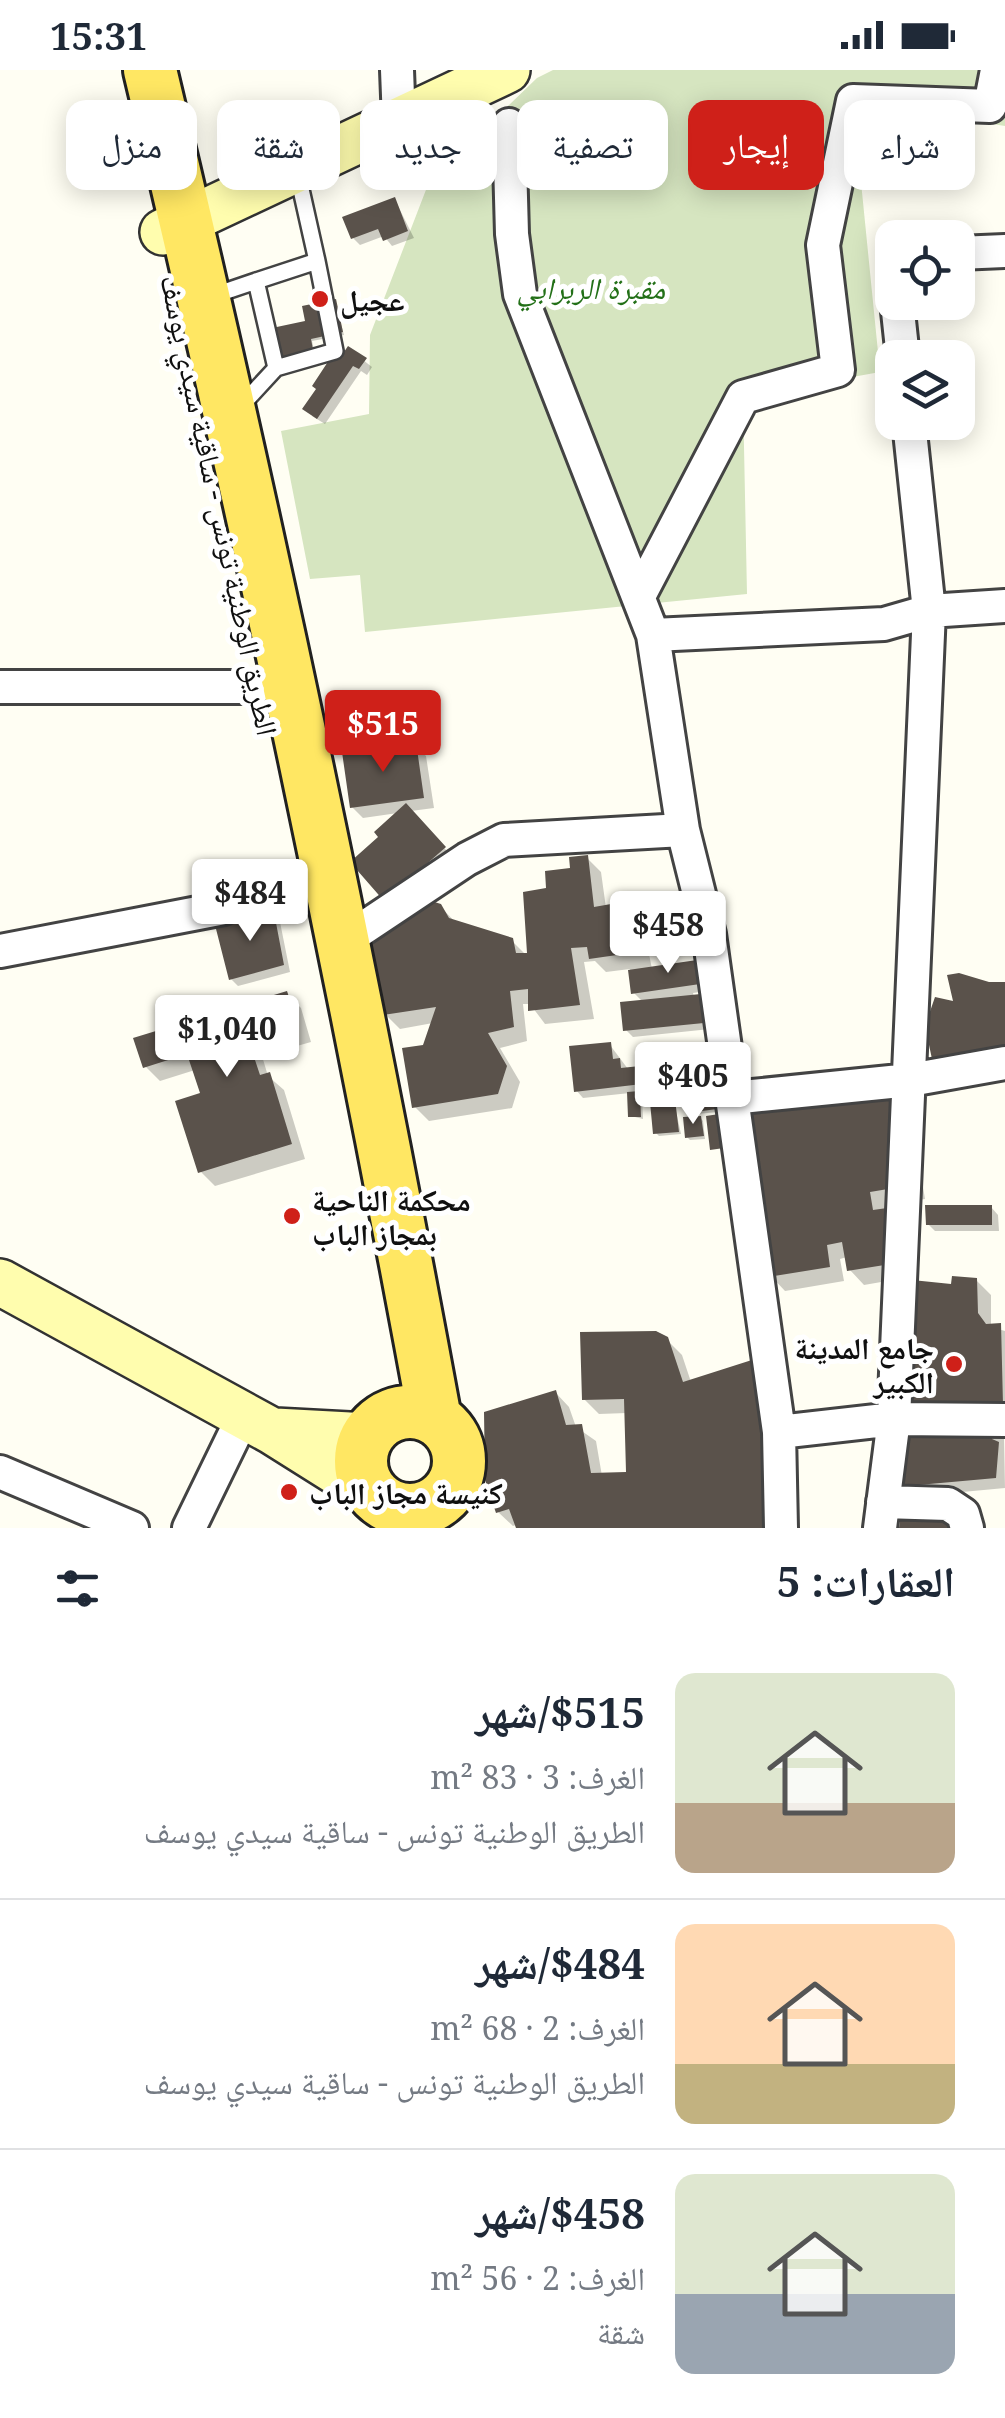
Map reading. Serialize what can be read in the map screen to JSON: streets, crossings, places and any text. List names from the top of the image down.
{
  "streets": {
    "main road": ["الطريق الوطنية تونس - ساقية سيدي يوسف"]
  },
  "parks": ["مقبرة الربرابي"],
  "places": [
    "عجيل",
    "محكمة الناحية بمجاز الباب",
    "جامع المدينة الكبير",
    "كنيسة مجاز الباب"
  ],
  "page": {
    "status": "15:31",
    "chip": [
      "شراء",
      "إيجار",
      "تصفية",
      "جديد",
      "شقة",
      "منزل"
    ],
    "price": [
      "$515",
      "$484",
      "$458",
      "$1,040",
      "$405"
    ],
    "heading": "العقارات: 5",
    "list": [
      {
        "name": "$515/شهر",
        "note": "الغرف: 3 · 83 m² · الطريق الوطنية تونس - ساقية سيدي يوسف"
      },
      {
        "name": "$484/شهر",
        "note": "الغرف: 2 · 68 m² · الطريق الوطنية تونس - ساقية سيدي يوسف"
      },
      {
        "name": "$458/شهر",
        "note": "الغرف: 2 · 56 m² · شقة"
      }
    ]
  }
}
